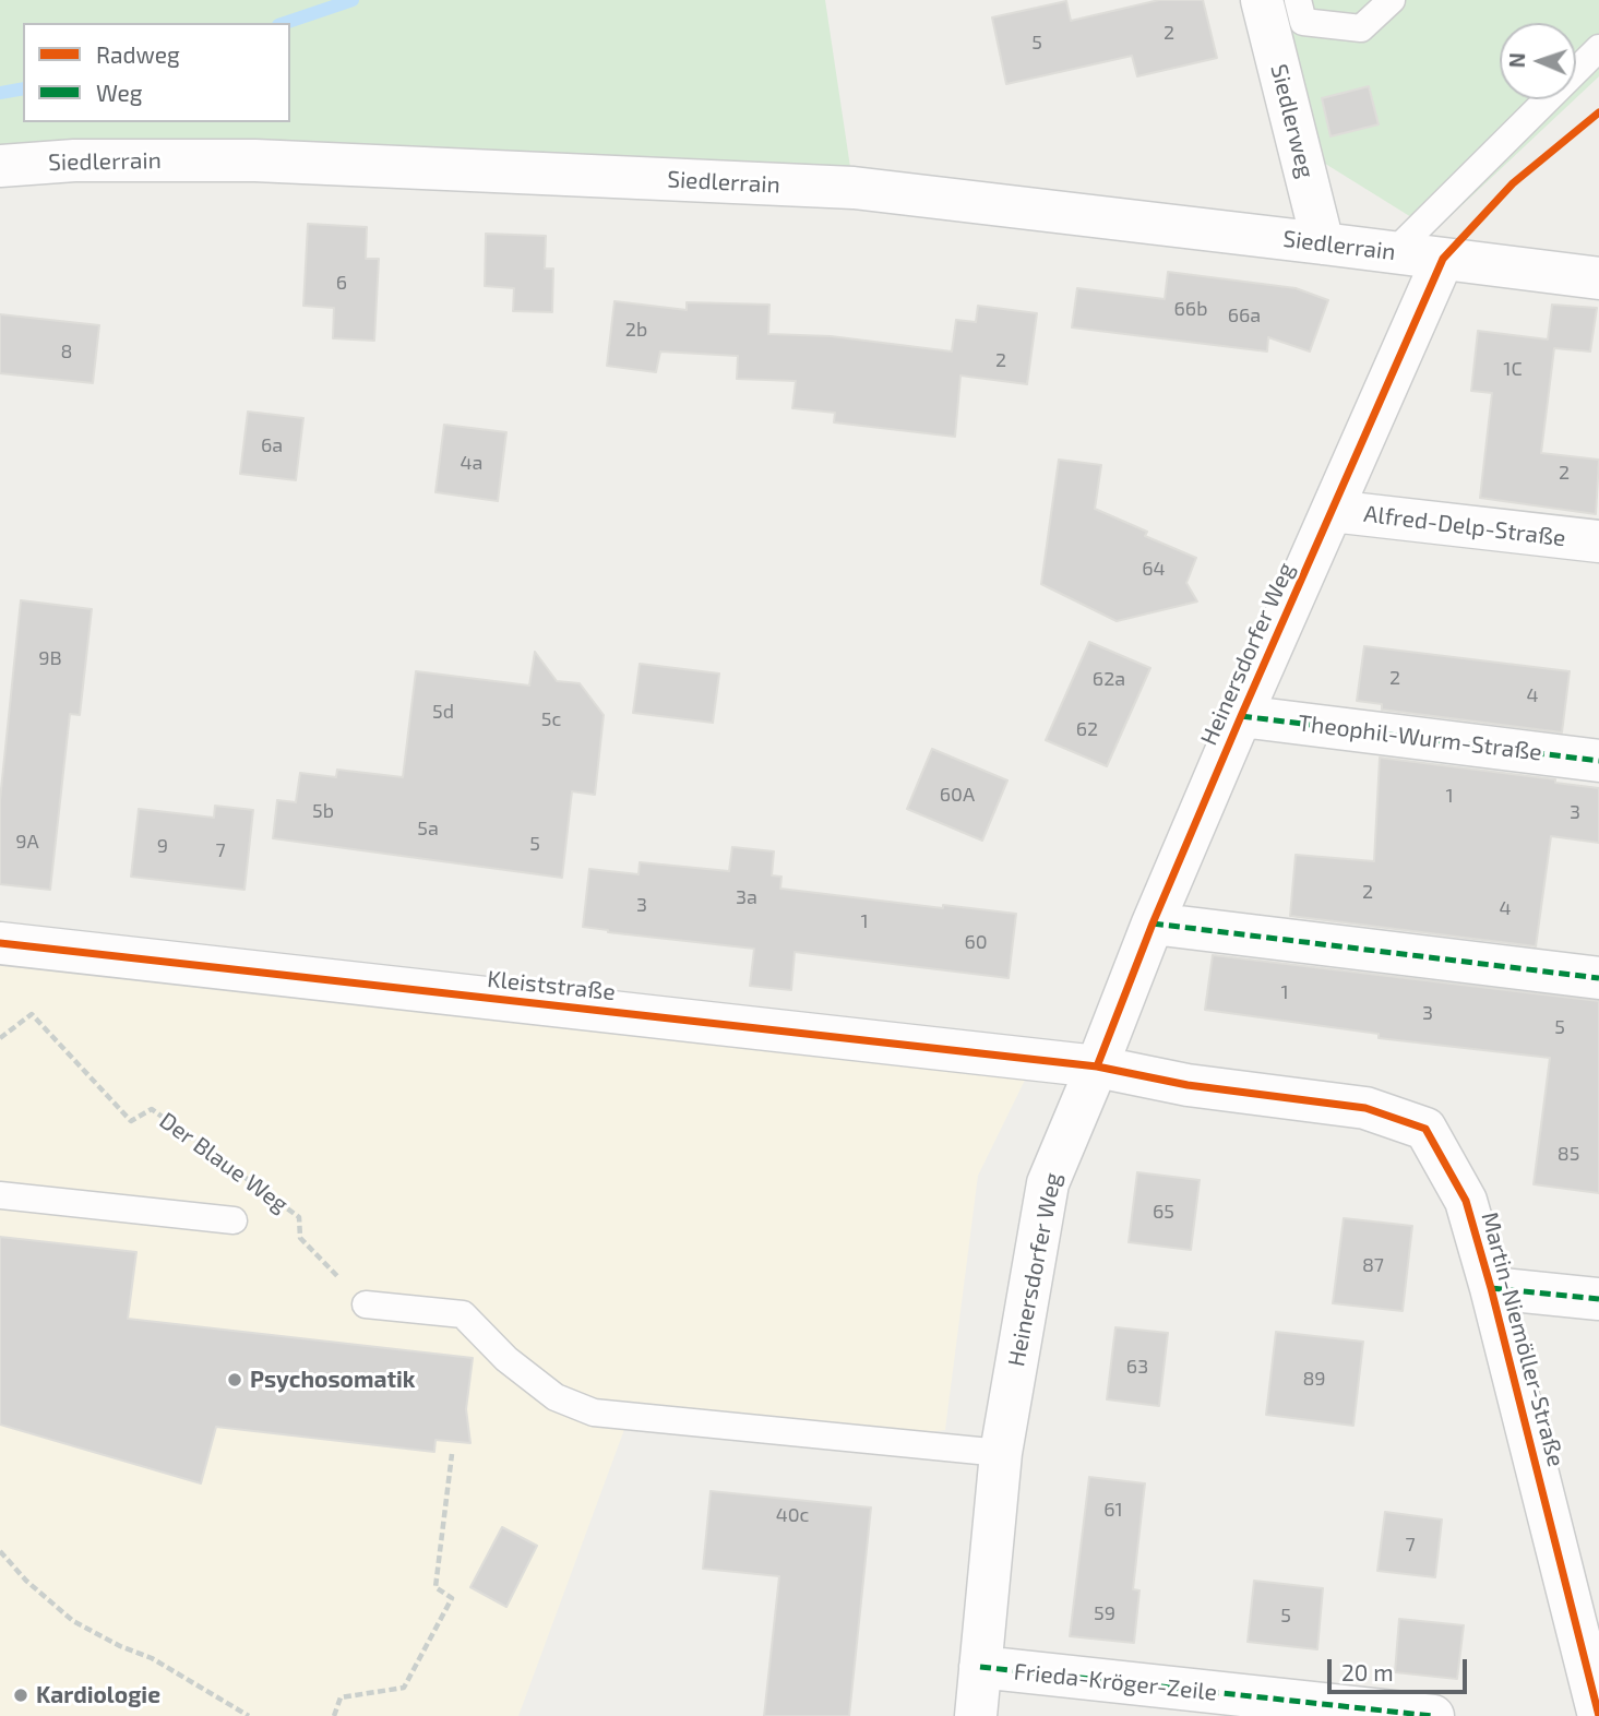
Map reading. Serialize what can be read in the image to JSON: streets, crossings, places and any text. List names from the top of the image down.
{
  "streets": {
    "street": [
      "Siedlerweg",
      "Siedlerrain",
      "Alfred-Delp-Straße",
      "Heinersdorfer Weg",
      "Theophil-Wurm-Straße",
      "Kleiststraße",
      "Martin-Niemöller-Straße",
      "Frieda-Kröger-Zeile"
    ],
    "path": ["Der Blaue Weg"]
  },
  "crossings": [
    ["Siedlerweg", "Siedlerrain"],
    ["Siedlerrain", "Heinersdorfer Weg"],
    ["Alfred-Delp-Straße", "Heinersdorfer Weg"],
    ["Heinersdorfer Weg", "Theophil-Wurm-Straße"],
    ["Heinersdorfer Weg", "Kleiststraße"],
    ["Heinersdorfer Weg", "Martin-Niemöller-Straße"],
    ["Heinersdorfer Weg", "Frieda-Kröger-Zeile"],
    ["Kleiststraße", "Martin-Niemöller-Straße"]
  ],
  "places": ["Psychosomatik", "Kardiologie"],
  "house_numbers": [
    "2",
    "5",
    "6",
    "66b",
    "66a",
    "2b",
    "8",
    "2",
    "1C",
    "6a",
    "4a",
    "2",
    "64",
    "9B",
    "2",
    "62a",
    "4",
    "5d",
    "5c",
    "62",
    "60A",
    "1",
    "5b",
    "3",
    "5a",
    "9A",
    "5",
    "9",
    "7",
    "2",
    "3a",
    "3",
    "4",
    "1",
    "60",
    "1",
    "3",
    "5",
    "85",
    "65",
    "87",
    "63",
    "89",
    "61",
    "40c",
    "7",
    "59",
    "5"
  ],
  "legend": ["Radweg", "Weg"],
  "scale_bar": "20 m",
  "north": "left"
}
